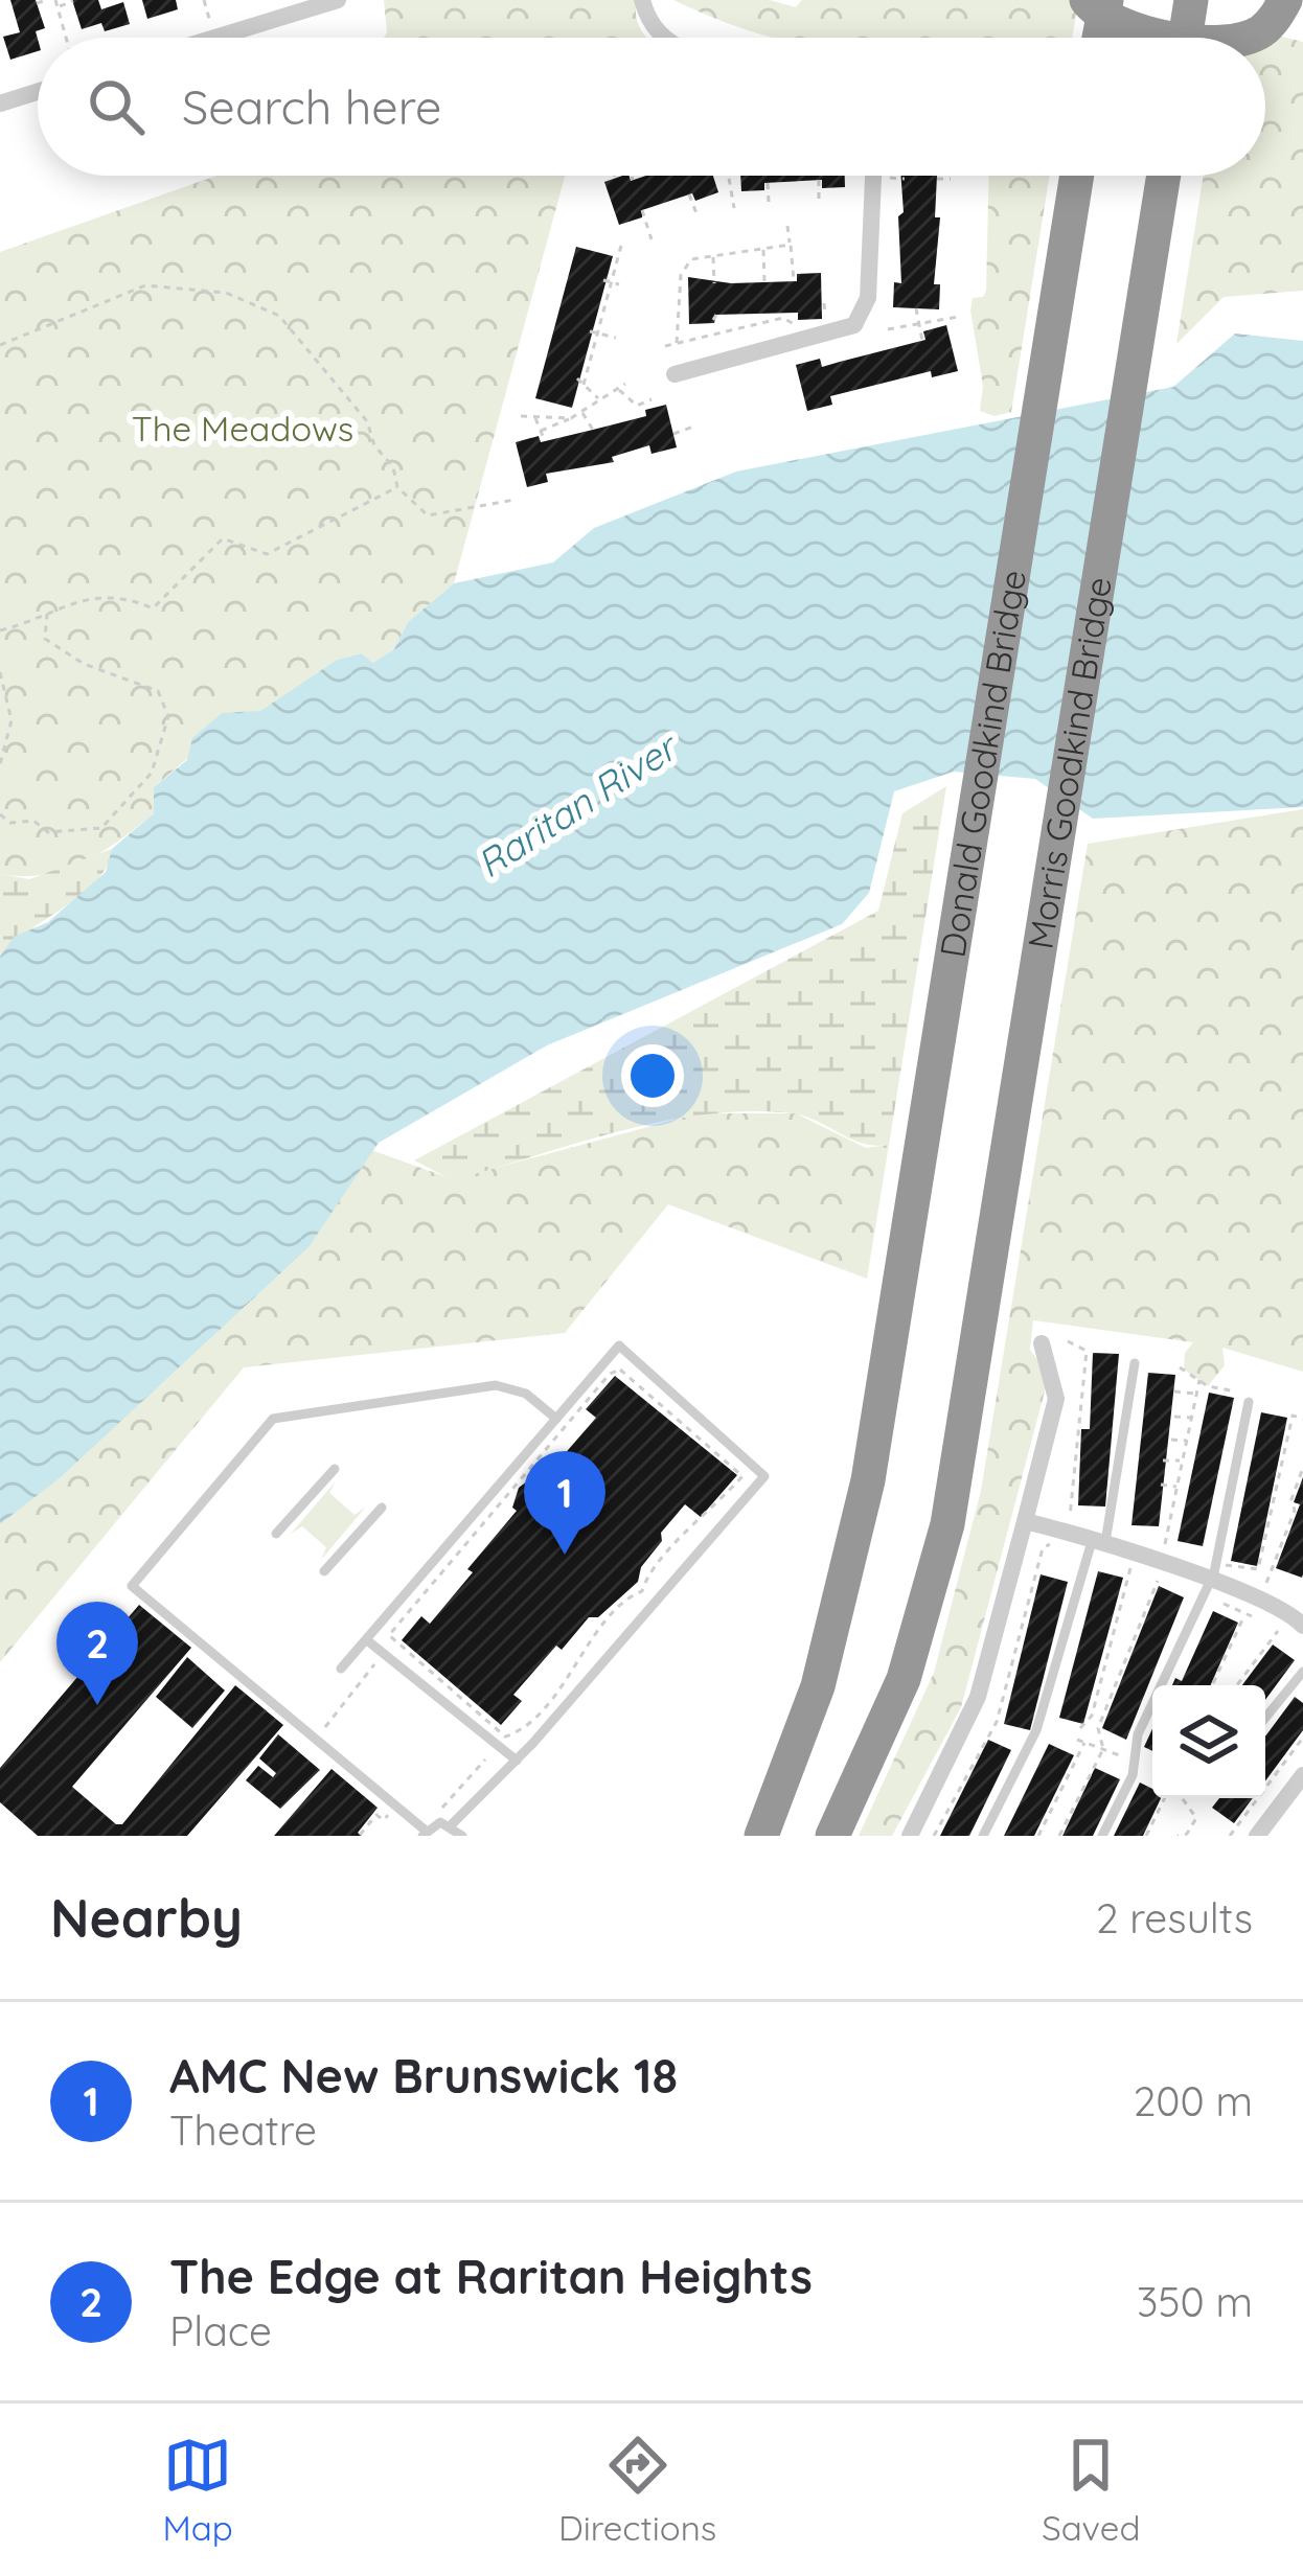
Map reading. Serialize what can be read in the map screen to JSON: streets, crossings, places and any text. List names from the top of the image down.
{
  "streets": {
    "highway": ["Donald Goodkind Bridge", "Morris Goodkind Bridge"]
  },
  "water": ["Raritan River"],
  "parks": ["The Meadows"],
  "page": {
    "search": "Search here",
    "pins": ["1", "2"],
    "heading": ["Nearby", "2 results"],
    "list": [
      {
        "mark": "1",
        "name": "AMC New Brunswick 18",
        "note": "Theatre",
        "value": "200 m"
      },
      {
        "mark": "2",
        "name": "The Edge at Raritan Heights",
        "note": "Place",
        "value": "350 m"
      }
    ],
    "nav": ["Map", "Directions", "Saved"]
  }
}
